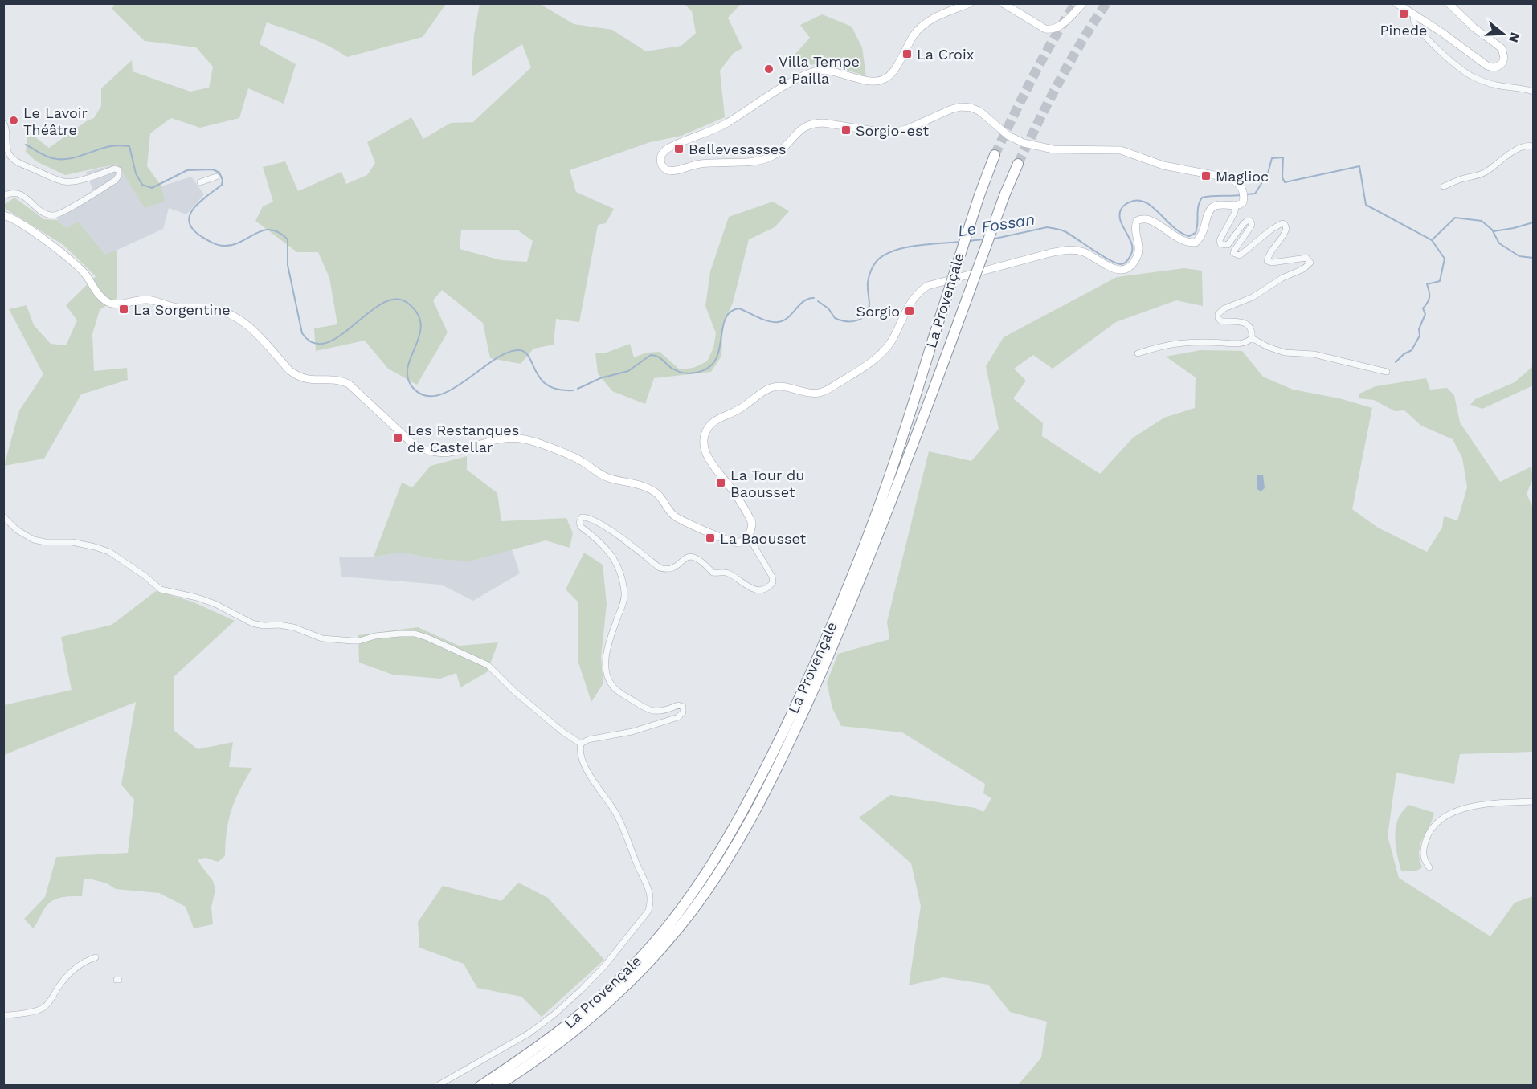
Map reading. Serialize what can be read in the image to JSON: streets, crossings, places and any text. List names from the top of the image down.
{
  "streets": {
    "highway": ["La Provençale"]
  },
  "water": ["Le Fossan"],
  "places": {
    "transit": [
      "Pinede",
      "La Croix",
      "Sorgio-est",
      "Bellevesasses",
      "Maglioc",
      "La Sorgentine",
      "Sorgio",
      "Les Restanques de Castellar",
      "La Tour du Baousset",
      "La Baousset"
    ],
    "other": ["Villa Tempe a Pailla", "Le Lavoir Théâtre"]
  },
  "north": "right"
}
